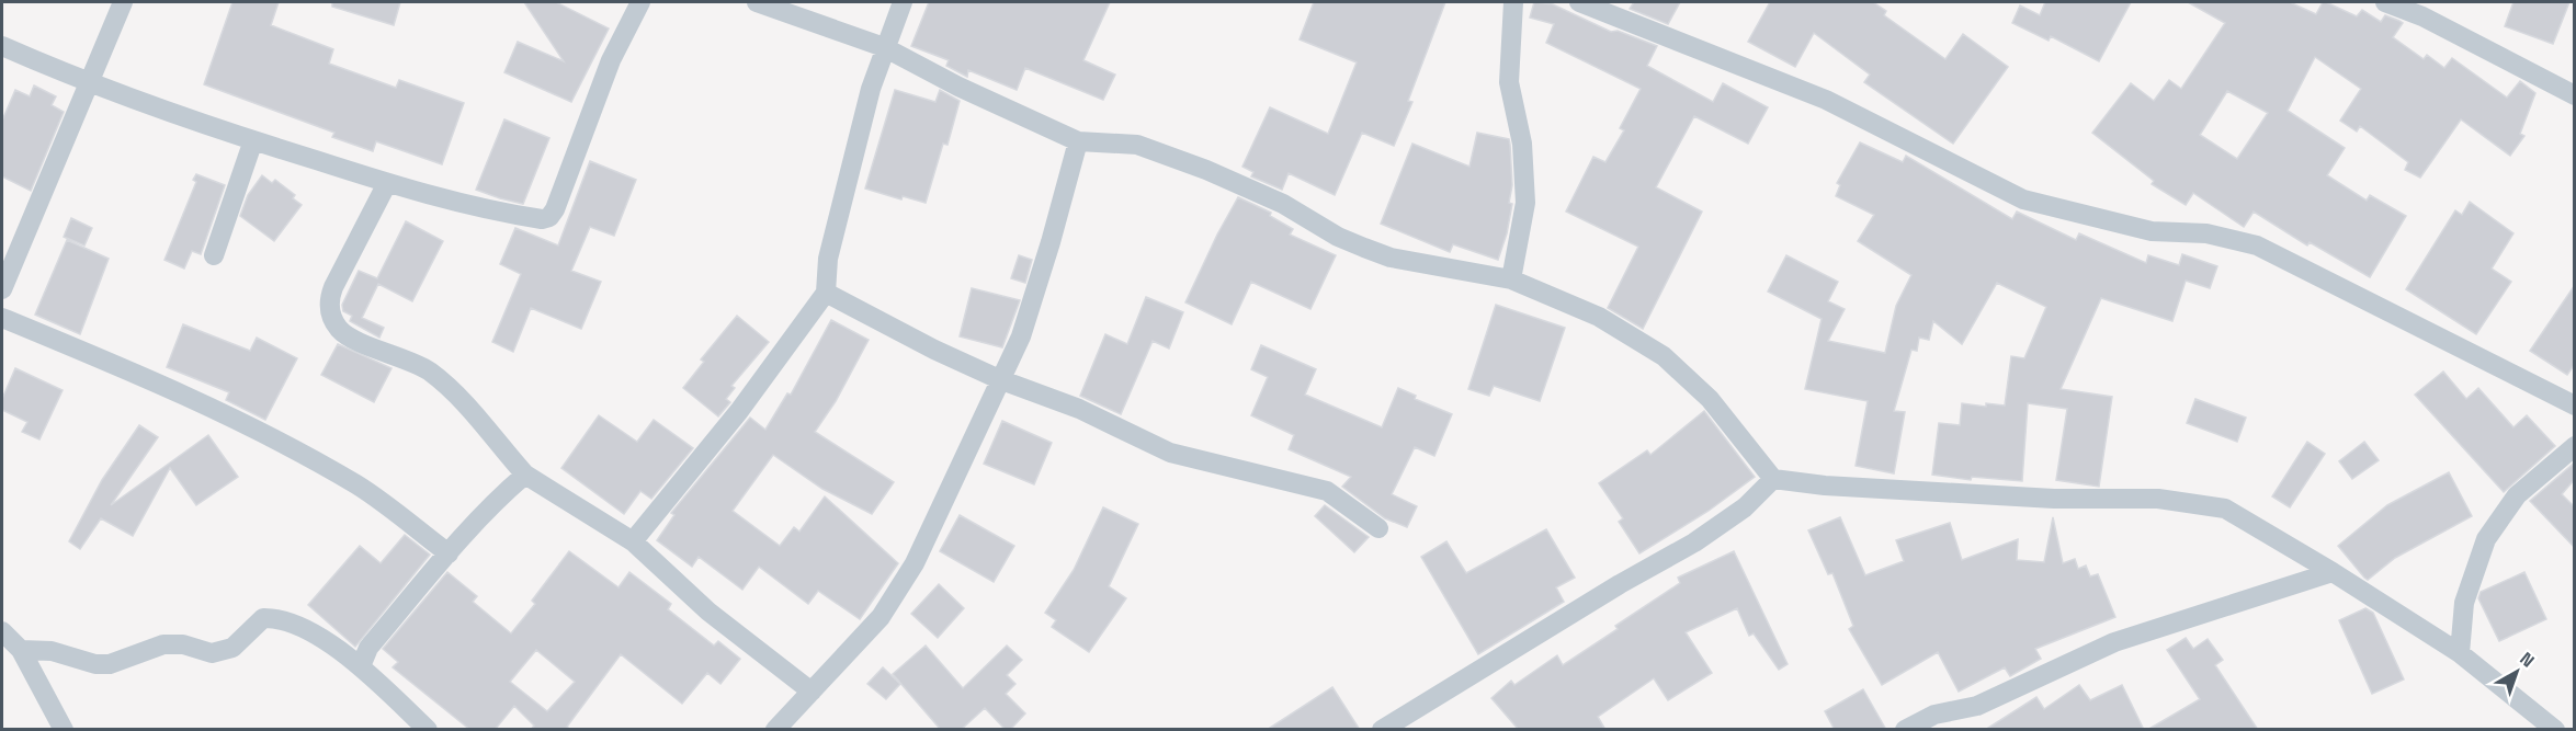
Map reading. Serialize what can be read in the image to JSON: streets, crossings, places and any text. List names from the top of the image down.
{
  "north": "top right"
}
